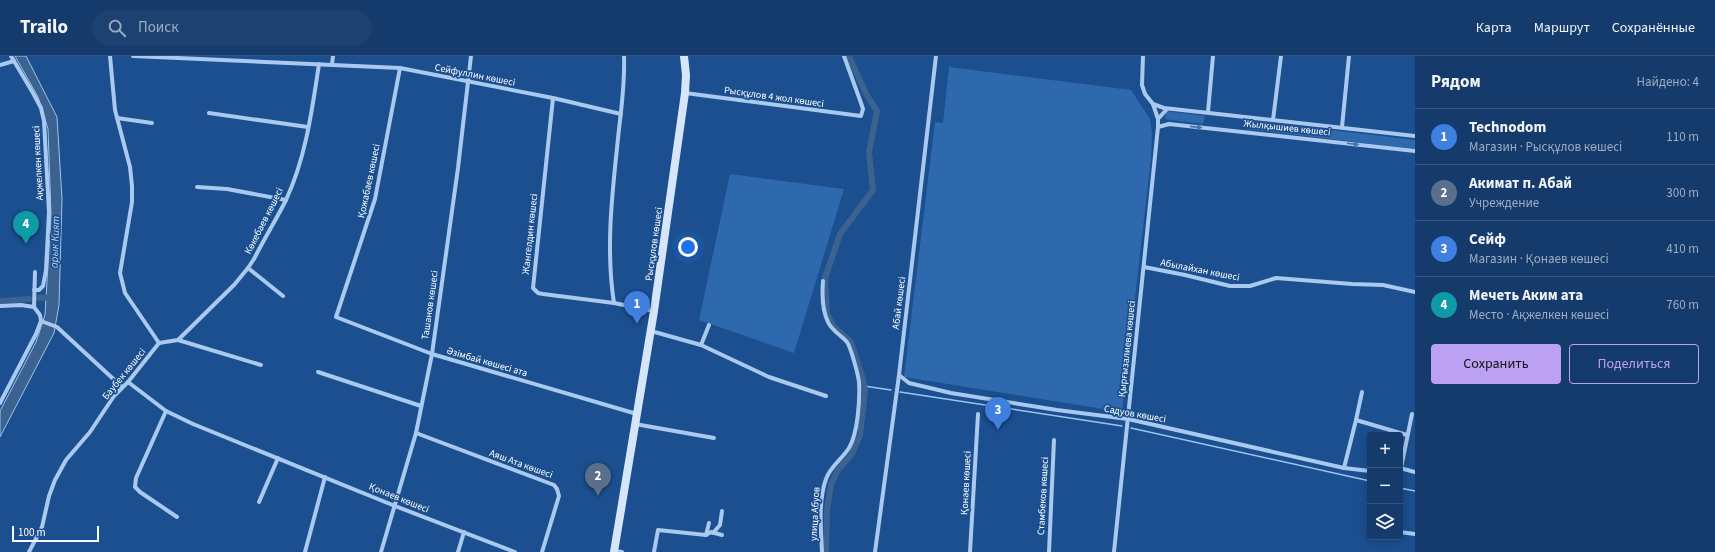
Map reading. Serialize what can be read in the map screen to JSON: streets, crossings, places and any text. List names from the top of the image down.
{
  "streets": {
    "main road": ["Рысқұлов көшесі"],
    "street": [
      "Сейфуллин көшесі",
      "Рысқұлов 4 жол көшесі",
      "Жылқышиев көшесі",
      "Ақжелкен көшесі",
      "Қожабаев көшесі",
      "Көкебаев көшесі",
      "Жангелдин көшесі",
      "Абылайхан көшесі",
      "Абай көшесі",
      "Ташанов көшесі",
      "Қырғызалиева көшесі",
      "Әзімбай көшесі ата",
      "Баубек көшесі",
      "Садуов көшесі",
      "Аяш Ата көшесі",
      "Қонаев көшесі",
      "Стамбеков көшесі",
      "улица Абуов"
    ]
  },
  "crossings": [
    ["Сейфуллин көшесі", "Қожабаев көшесі"],
    ["Сейфуллин көшесі", "Көкебаев көшесі"],
    ["Сейфуллин көшесі", "Жангелдин көшесі"],
    ["Сейфуллин көшесі", "Ташанов көшесі"],
    ["Рысқұлов 4 жол көшесі", "Рысқұлов көшесі"],
    ["Қожабаев көшесі", "Әзімбай көшесі ата"],
    ["Жангелдин көшесі", "Рысқұлов көшесі"],
    ["Рысқұлов көшесі", "Әзімбай көшесі ата"],
    ["Абылайхан көшесі", "Қырғызалиева көшесі"],
    ["Абай көшесі", "Садуов көшесі"],
    ["Ташанов көшесі", "Әзімбай көшесі ата"],
    ["Ташанов көшесі", "Аяш Ата көшесі"],
    ["Ташанов көшесі", "Қонаев көшесі"],
    ["Қырғызалиева көшесі", "Садуов көшесі"],
    ["Баубек көшесі", "Қонаев көшесі"]
  ],
  "water": ["арык Кият"],
  "scale_bar": "100 m",
  "page": {
    "header": "Trailo",
    "search": "Поиск",
    "nav": ["Карта", "Маршрут", "Сохранённые"],
    "heading": ["Рядом", "Найдено: 4"],
    "list": [
      {
        "mark": "1",
        "name": "Technodom",
        "note": "Магазин · Рысқұлов көшесі",
        "value": "110 m"
      },
      {
        "mark": "2",
        "name": "Акимат п. Абай",
        "note": "Учреждение",
        "value": "300 m"
      },
      {
        "mark": "3",
        "name": "Сейф",
        "note": "Магазин · Қонаев көшесі",
        "value": "410 m"
      },
      {
        "mark": "4",
        "name": "Мечеть Аким ата",
        "note": "Место · Ақжелкен көшесі",
        "value": "760 m"
      }
    ],
    "pins": [
      "4",
      "1",
      "3",
      "2"
    ],
    "buttons": ["Сохранить", "Поделиться"],
    "map_buttons": ["+", "−"],
    "scale": "100 m"
  }
}
